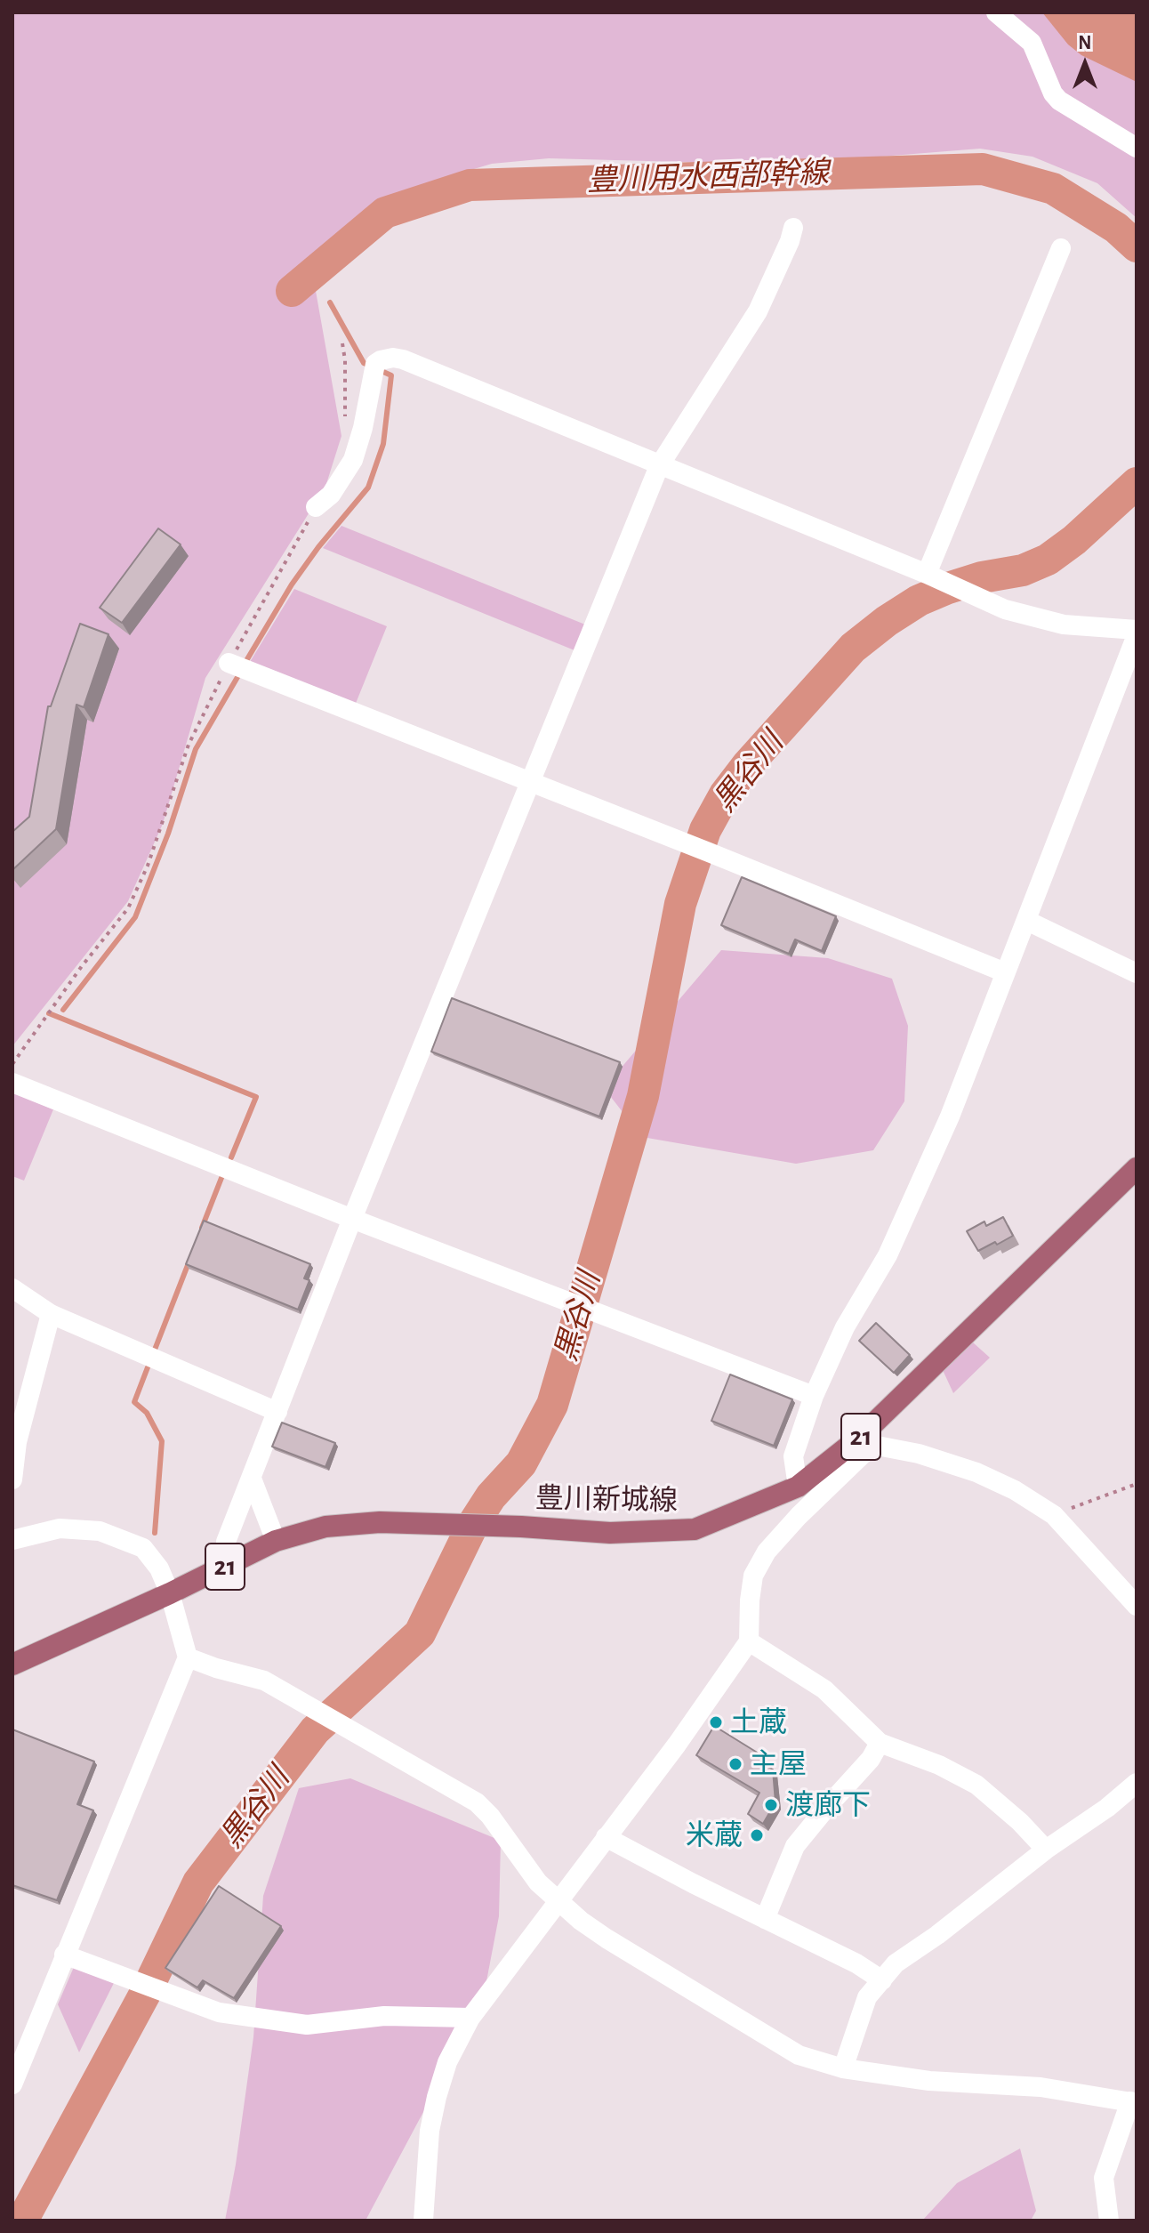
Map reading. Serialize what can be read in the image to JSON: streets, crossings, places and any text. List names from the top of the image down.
{
  "streets": {
    "main road": ["21", "豊川新城線"]
  },
  "water": ["豊川用水西部幹線", "黒谷川"],
  "places": [
    "土蔵",
    "主屋",
    "渡廊下",
    "米蔵"
  ],
  "north": "top"
}
